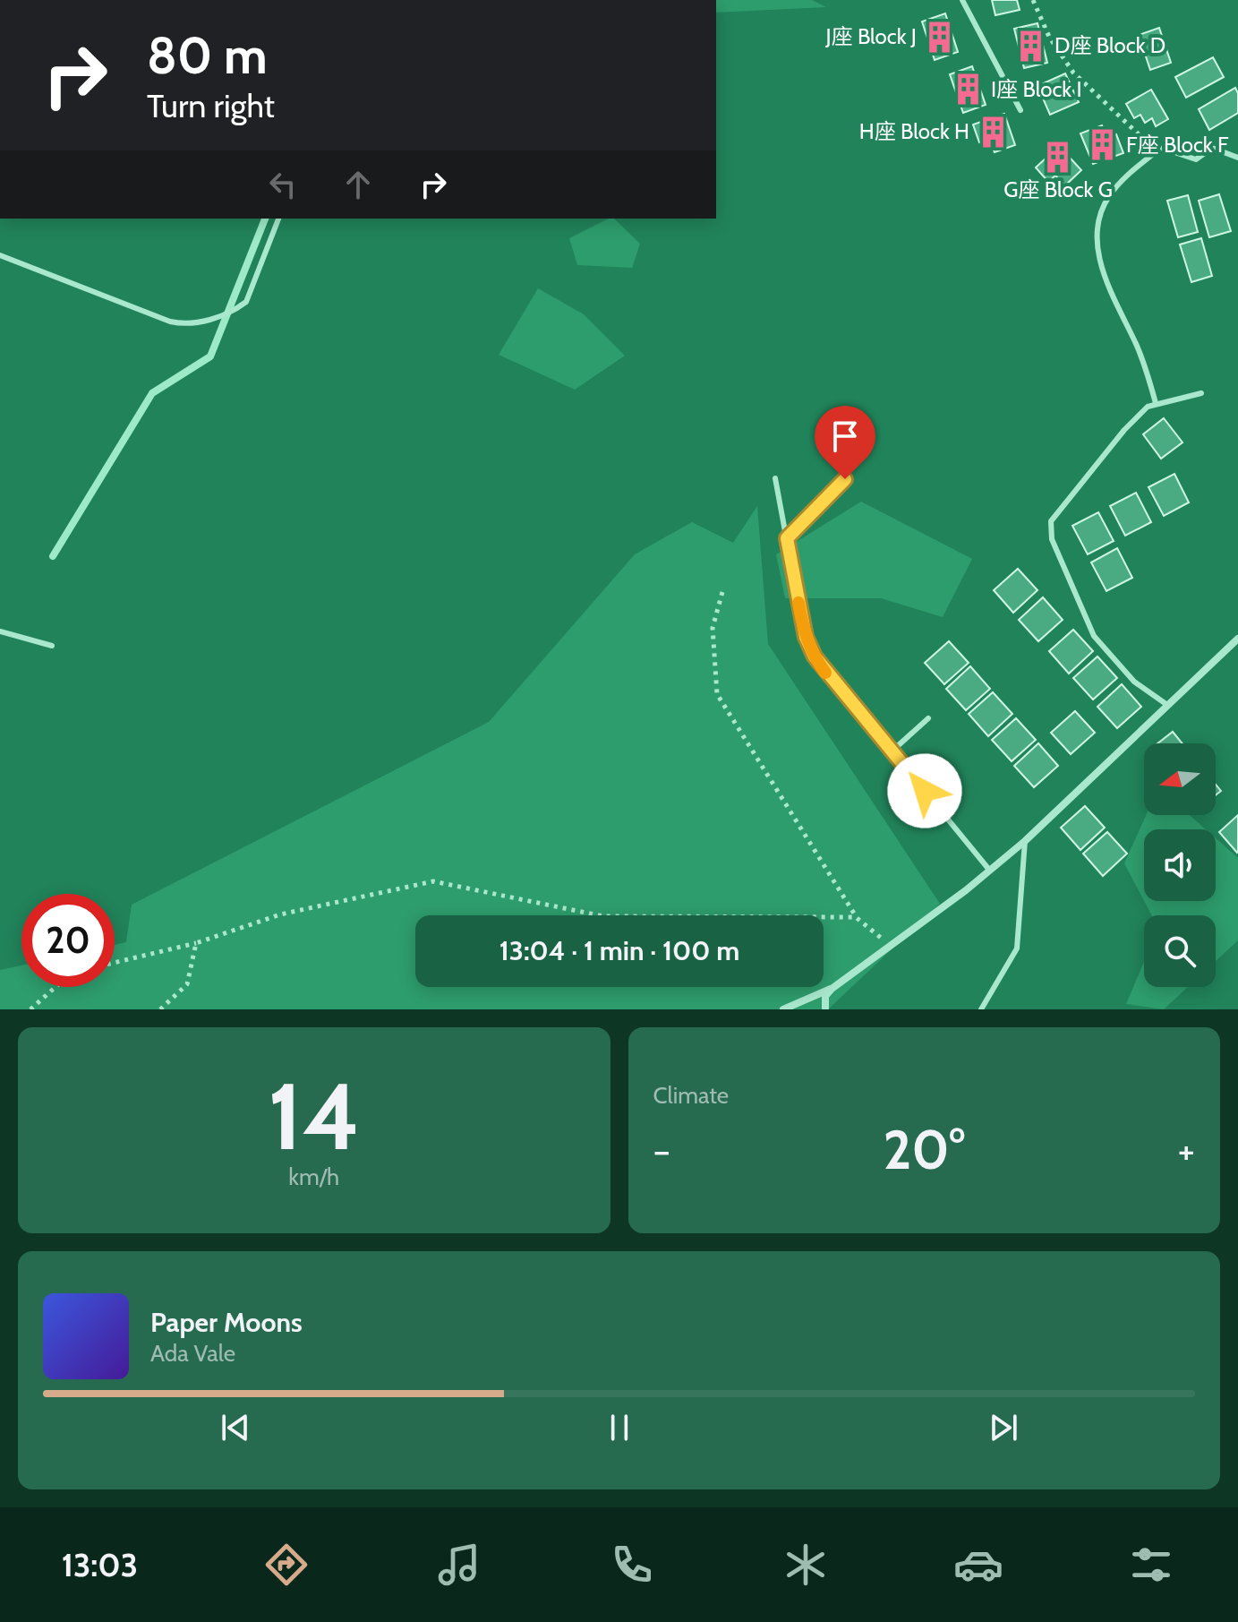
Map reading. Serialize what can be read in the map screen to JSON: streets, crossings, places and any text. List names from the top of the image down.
{
  "places": {
    "building": [
      "J座 Block J",
      "D座 Block D",
      "I座 Block I",
      "H座 Block H",
      "F座 Block F",
      "G座 Block G"
    ]
  },
  "north": "left",
  "page": {
    "turn": ["80 m", "Turn right"],
    "limit": "20",
    "trip": "13:04 · 1 min · 100 m",
    "tile": [
      ["14", "km/h"],
      "Climate"
    ],
    "heat": ["−", "20°", "+"],
    "song": ["Paper Moons", "Ada Vale"],
    "tabs": "13:03"
  }
}
